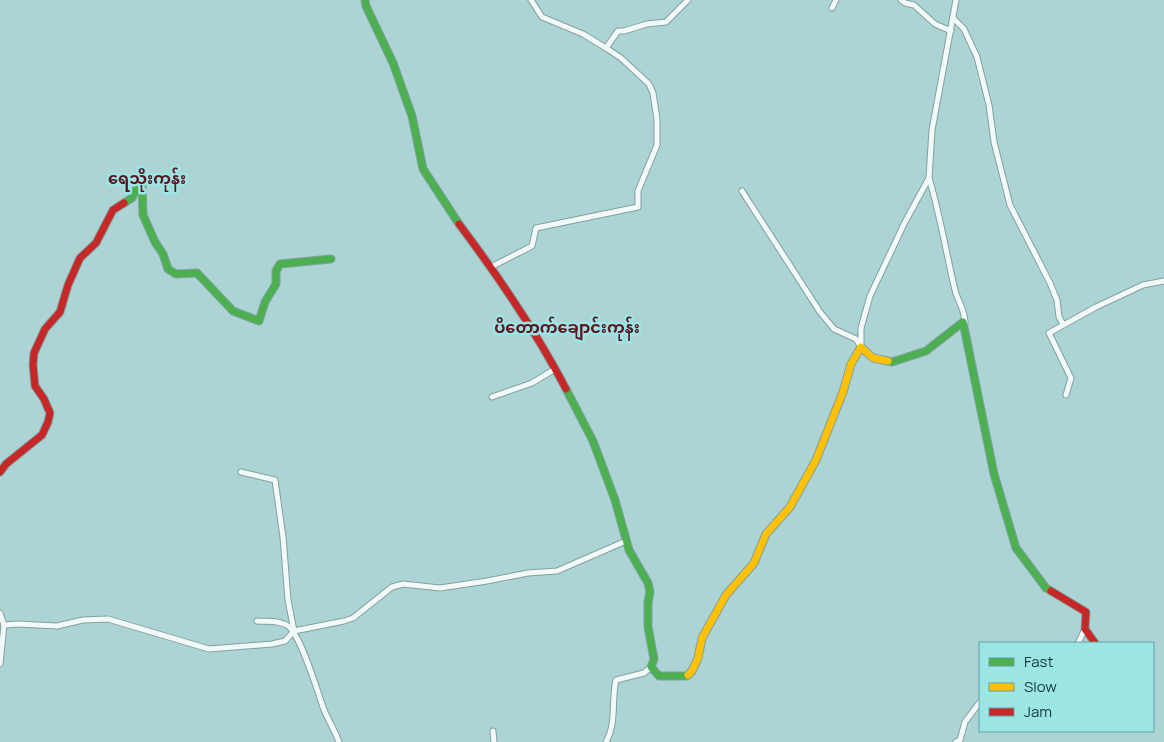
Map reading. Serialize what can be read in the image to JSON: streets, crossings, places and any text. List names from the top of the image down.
{
  "districts": ["ရေသိုးကုန်း", "ပိတောက်ချောင်းကုန်း"],
  "legend": ["Fast", "Slow", "Jam"]
}
